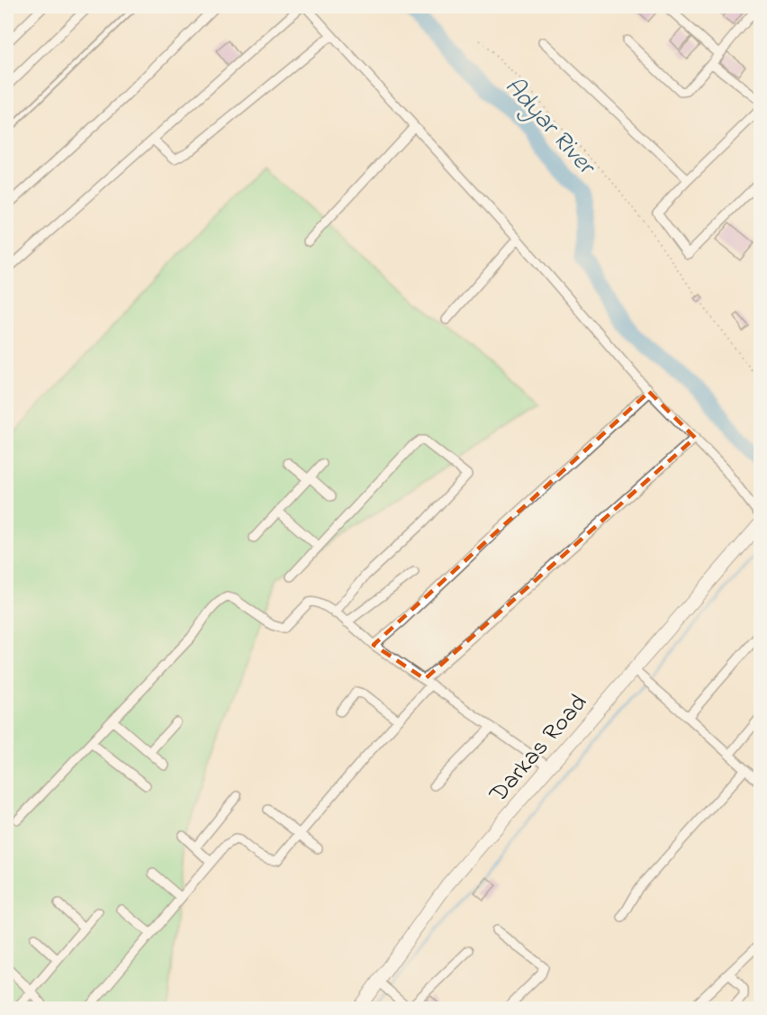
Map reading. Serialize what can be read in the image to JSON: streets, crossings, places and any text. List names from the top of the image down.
{
  "streets": {
    "main road": ["Darkas Road"]
  },
  "water": ["Adyar River"]
}
